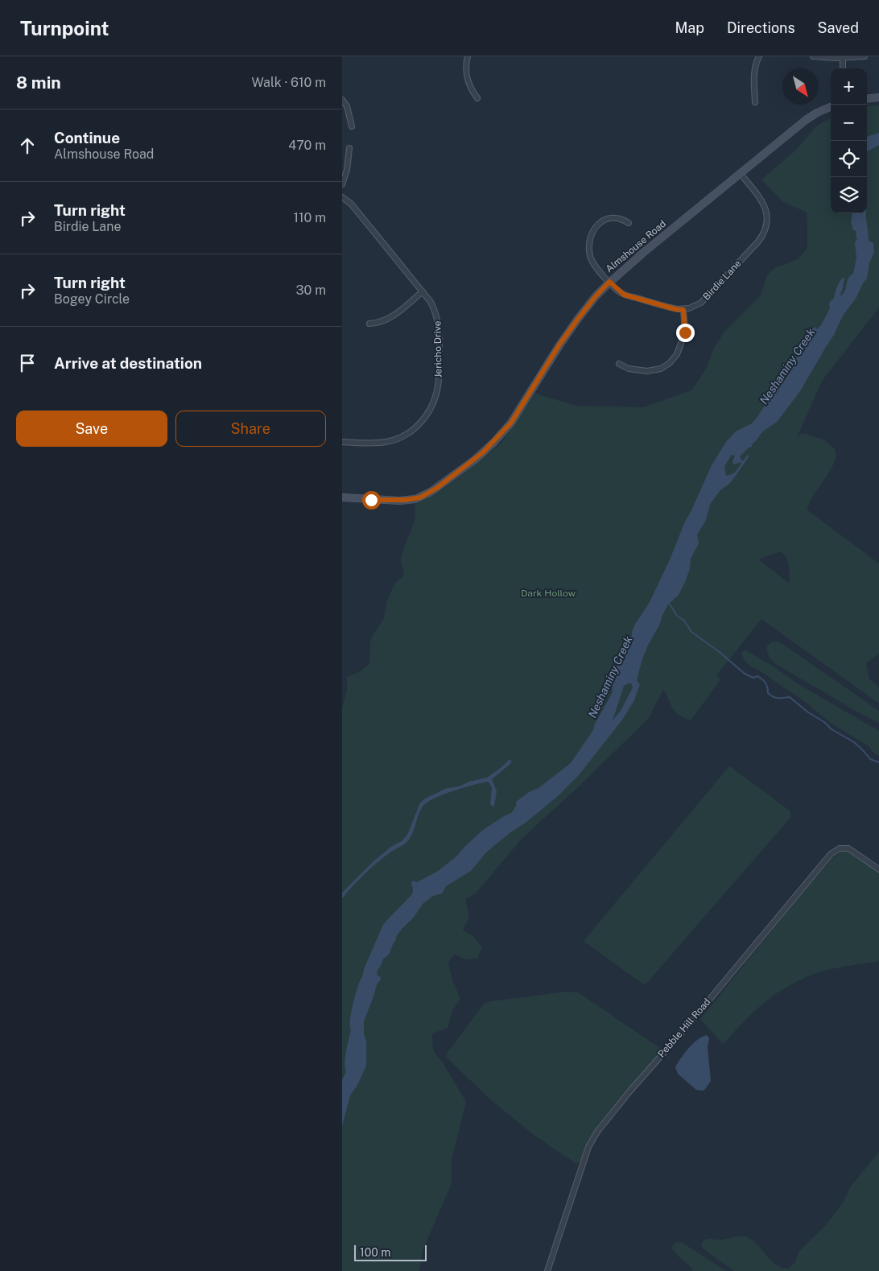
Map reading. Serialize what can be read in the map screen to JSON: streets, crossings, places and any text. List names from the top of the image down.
{
  "streets": {
    "main road": ["Almshouse Road"],
    "street": ["Birdie Lane", "Jericho Drive", "Pebble Hill Road"]
  },
  "crossings": [
    ["Almshouse Road", "Birdie Lane"]
  ],
  "water": ["Neshaminy Creek"],
  "parks": ["Dark Hollow"],
  "scale_bar": "100 m",
  "north": "bottom right",
  "page": {
    "header": "Turnpoint",
    "nav": ["Map", "Directions", "Saved"],
    "heading": ["8 min", "Walk · 610 m"],
    "map_buttons": ["+", "−"],
    "list": [
      ["Continue", "Almshouse Road", "470 m"],
      ["Turn right", "Birdie Lane", "110 m"],
      ["Turn right", "Bogey Circle", "30 m"],
      "Arrive at destination"
    ],
    "buttons": ["Save", "Share"],
    "scale": "100 m"
  }
}
